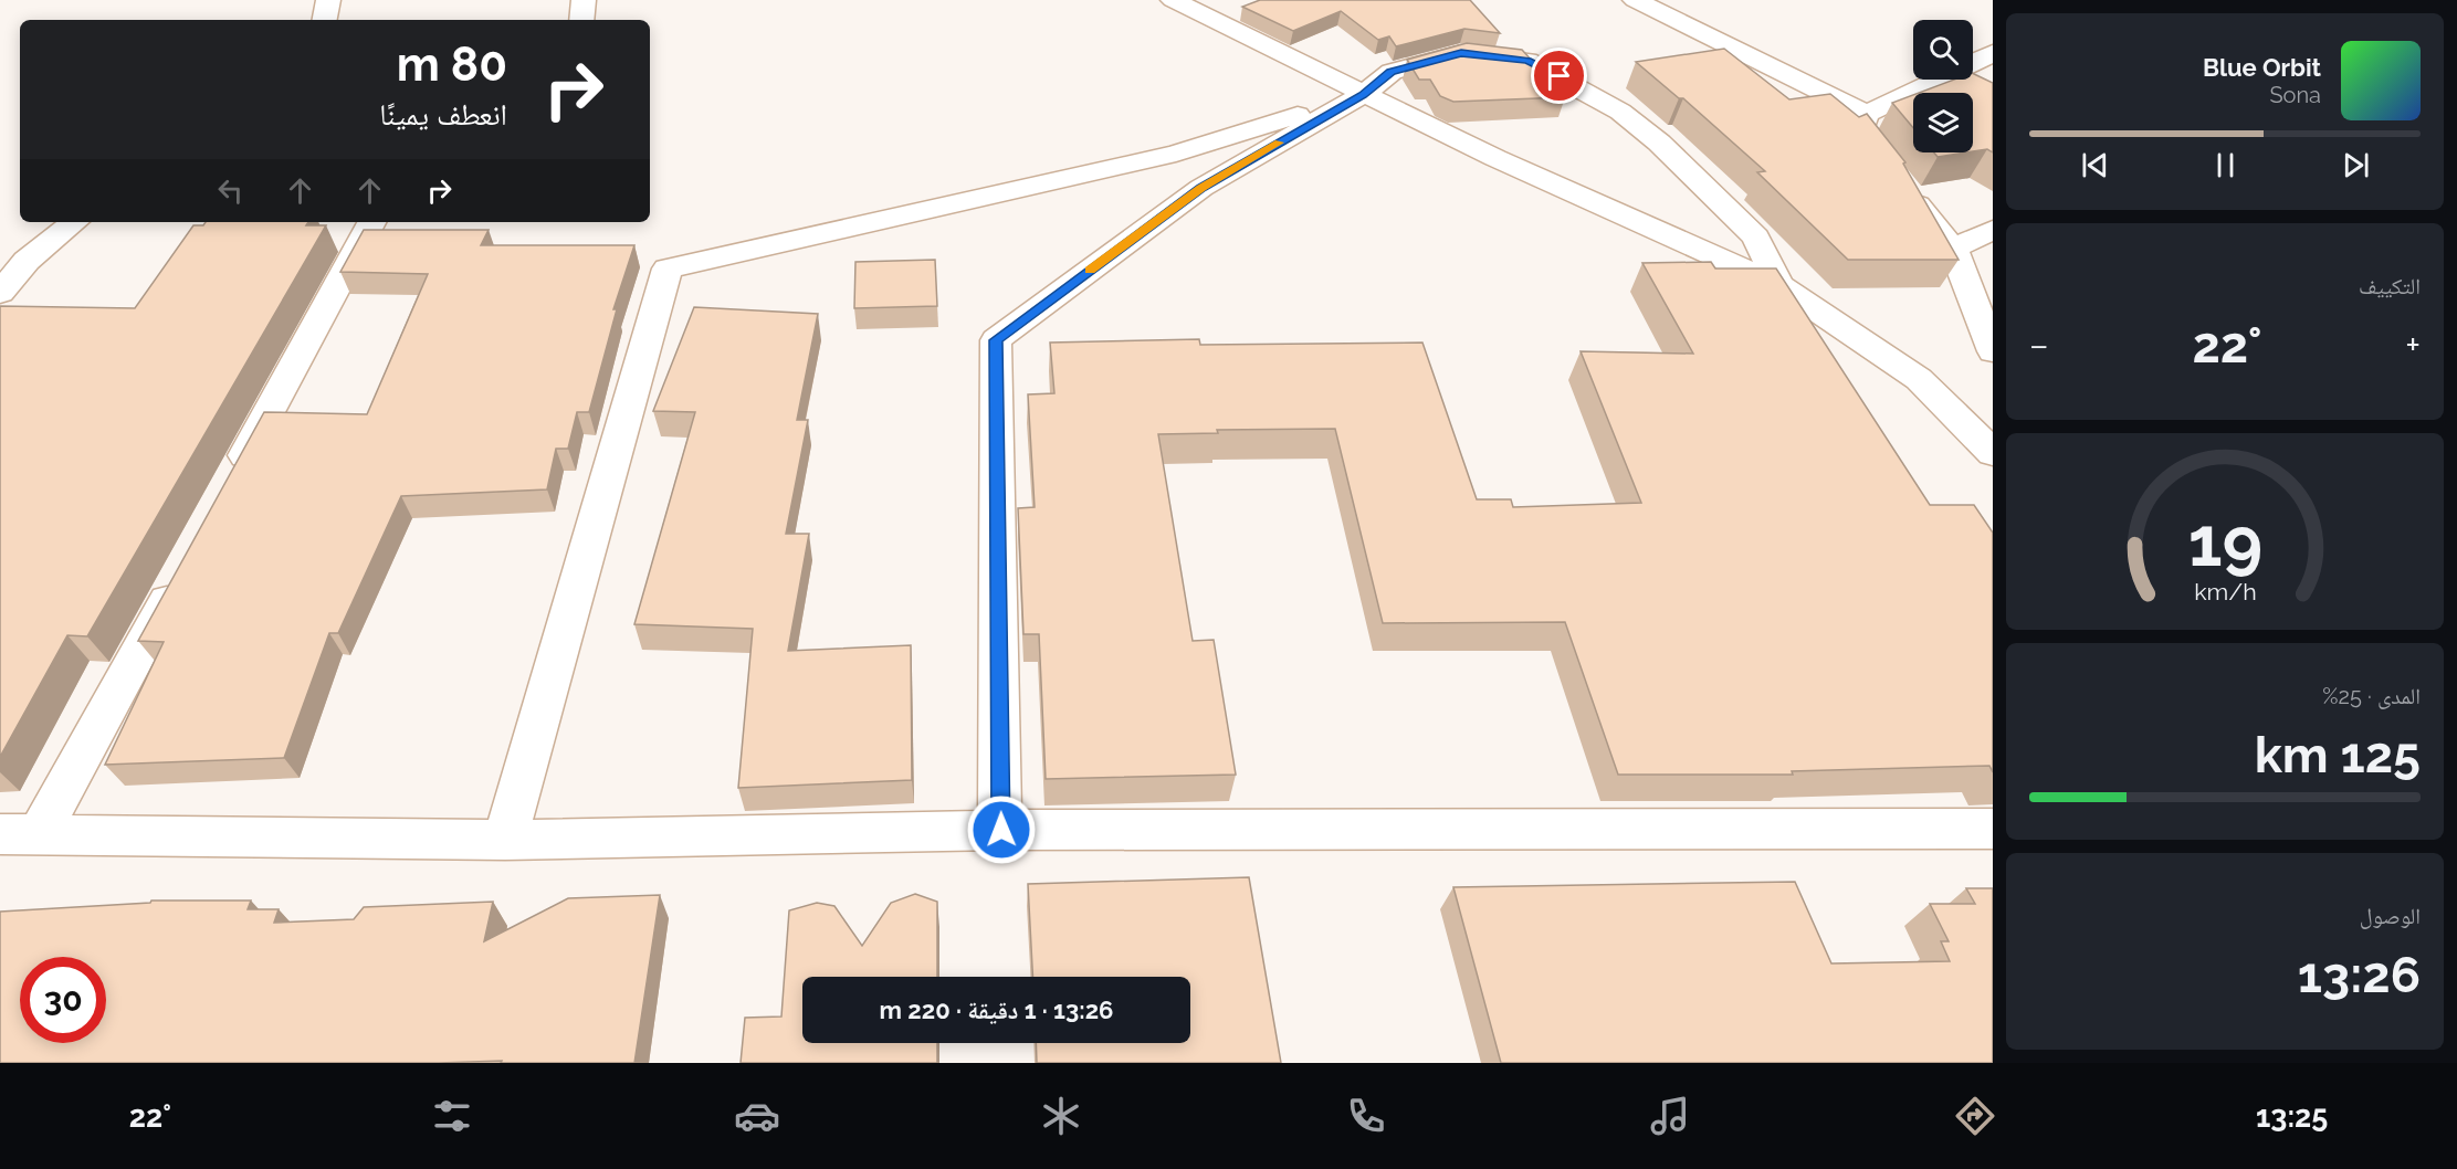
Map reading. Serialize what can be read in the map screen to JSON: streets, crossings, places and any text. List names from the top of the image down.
{
  "page": {
    "turn": ["80 m", "انعطف يمينًا"],
    "song": ["Blue Orbit", "Sona"],
    "tile": [
      "التكييف",
      ["المدى · 25%", "125 km"],
      ["الوصول", "13:26"]
    ],
    "heat": ["−", "22°", "+"],
    "limit": "30",
    "trip": "13:26 · 1 دقيقة · 220 m",
    "tabs": ["13:25", "22°"],
    "gauge": ["19", "km/h"]
  }
}
